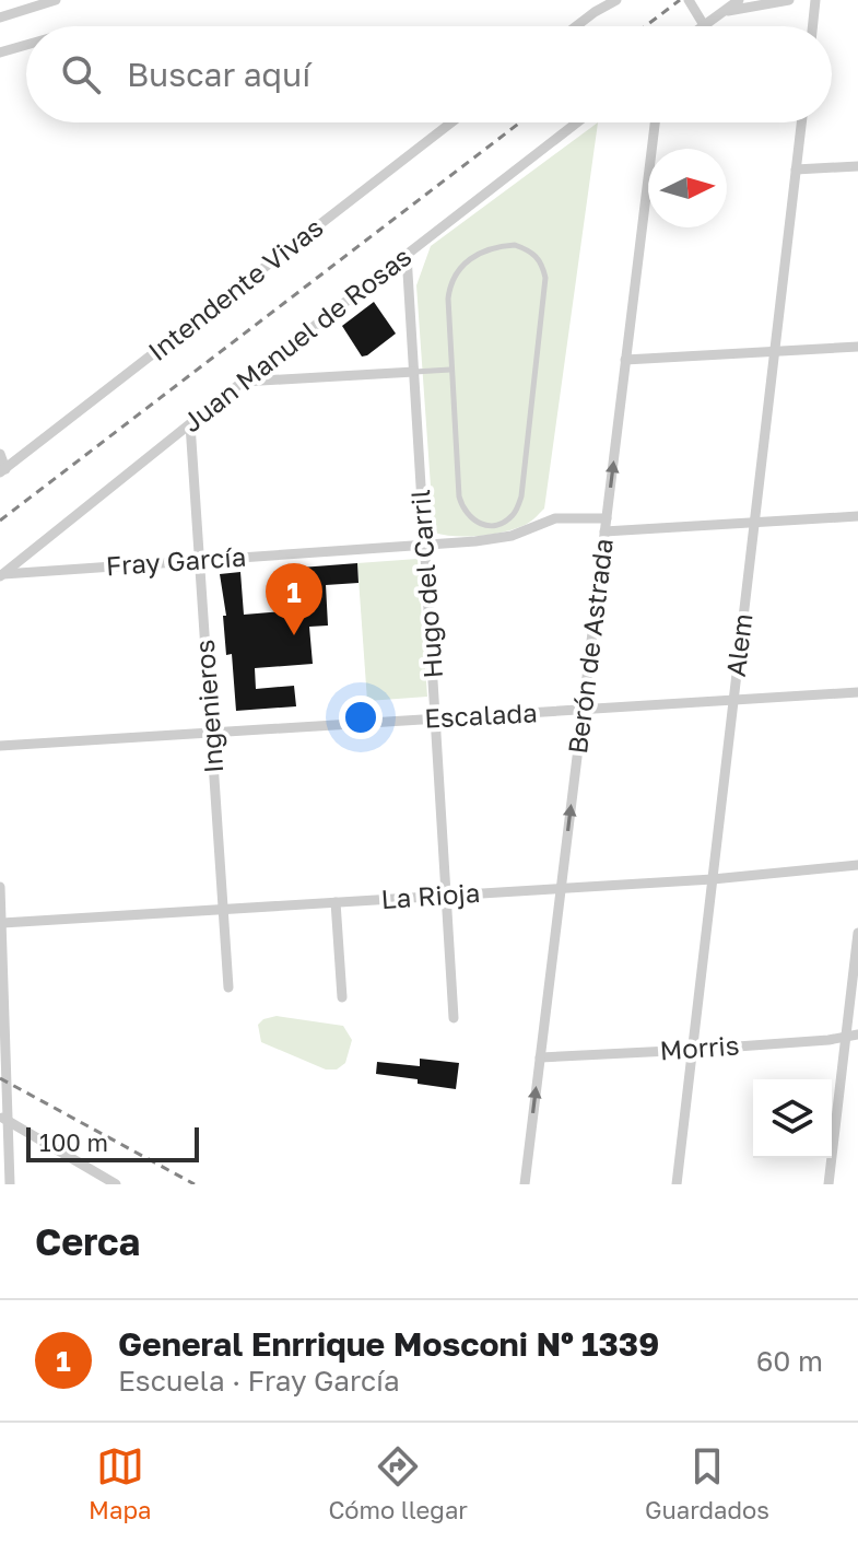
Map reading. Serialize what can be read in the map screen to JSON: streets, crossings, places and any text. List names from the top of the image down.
{
  "streets": {
    "street": [
      "Intendente Vivas",
      "Juan Manuel de Rosas",
      "Fray García",
      "Hugo del Carril",
      "Alem",
      "Berón de Astrada",
      "Ingenieros",
      "Escalada",
      "La Rioja",
      "Morris"
    ]
  },
  "crossings": [
    ["Juan Manuel de Rosas", "Fray García"],
    ["Juan Manuel de Rosas", "Hugo del Carril"],
    ["Juan Manuel de Rosas", "Ingenieros"],
    ["Fray García", "Hugo del Carril"],
    ["Fray García", "Berón de Astrada"],
    ["Fray García", "Ingenieros"],
    ["Hugo del Carril", "Escalada"],
    ["Hugo del Carril", "La Rioja"],
    ["Alem", "Escalada"],
    ["Alem", "La Rioja"],
    ["Alem", "Morris"],
    ["Berón de Astrada", "Escalada"],
    ["Berón de Astrada", "La Rioja"],
    ["Berón de Astrada", "Morris"],
    ["Ingenieros", "Escalada"],
    ["Ingenieros", "La Rioja"]
  ],
  "one_way": ["Berón de Astrada"],
  "scale_bar": "100 m",
  "north": "right",
  "page": {
    "search": "Buscar aquí",
    "pins": "1",
    "scale": "100 m",
    "heading": "Cerca",
    "list": [
      {
        "mark": "1",
        "name": "General Enrrique Mosconi Nº 1339",
        "note": "Escuela · Fray García",
        "value": "60 m"
      }
    ],
    "nav": ["Mapa", "Cómo llegar", "Guardados"]
  }
}
